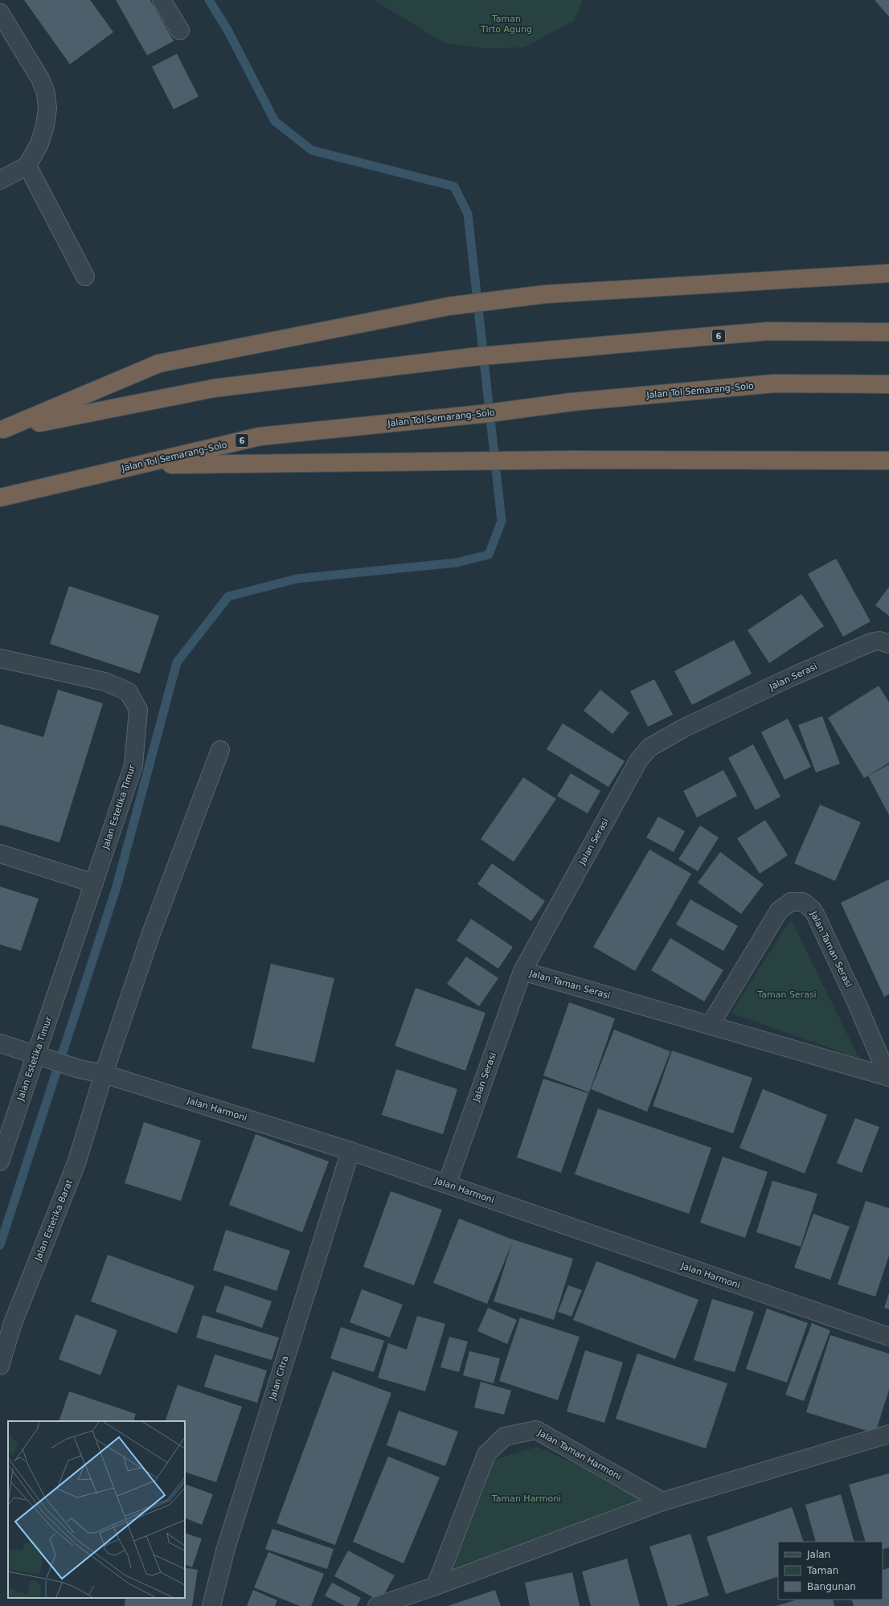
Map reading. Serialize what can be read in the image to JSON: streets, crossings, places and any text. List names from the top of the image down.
{
  "streets": {
    "highway": ["6", "Jalan Tol Semarang–Solo"],
    "street": [
      "Jalan Serasi",
      "Jalan Estetika Timur",
      "Jalan Taman Serasi",
      "Jalan Harmoni",
      "Jalan Estetika Barat",
      "Jalan Citra",
      "Jalan Taman Harmoni"
    ]
  },
  "crossings": [
    ["Jalan Serasi", "Jalan Taman Serasi"],
    ["Jalan Serasi", "Jalan Harmoni"],
    ["Jalan Estetika Timur", "Jalan Harmoni"],
    ["Jalan Harmoni", "Jalan Estetika Barat"],
    ["Jalan Harmoni", "Jalan Citra"]
  ],
  "parks": ["Taman Tirto Agung", "Taman Serasi", "Taman Harmoni"],
  "legend": ["Jalan", "Taman", "Bangunan"]
}
